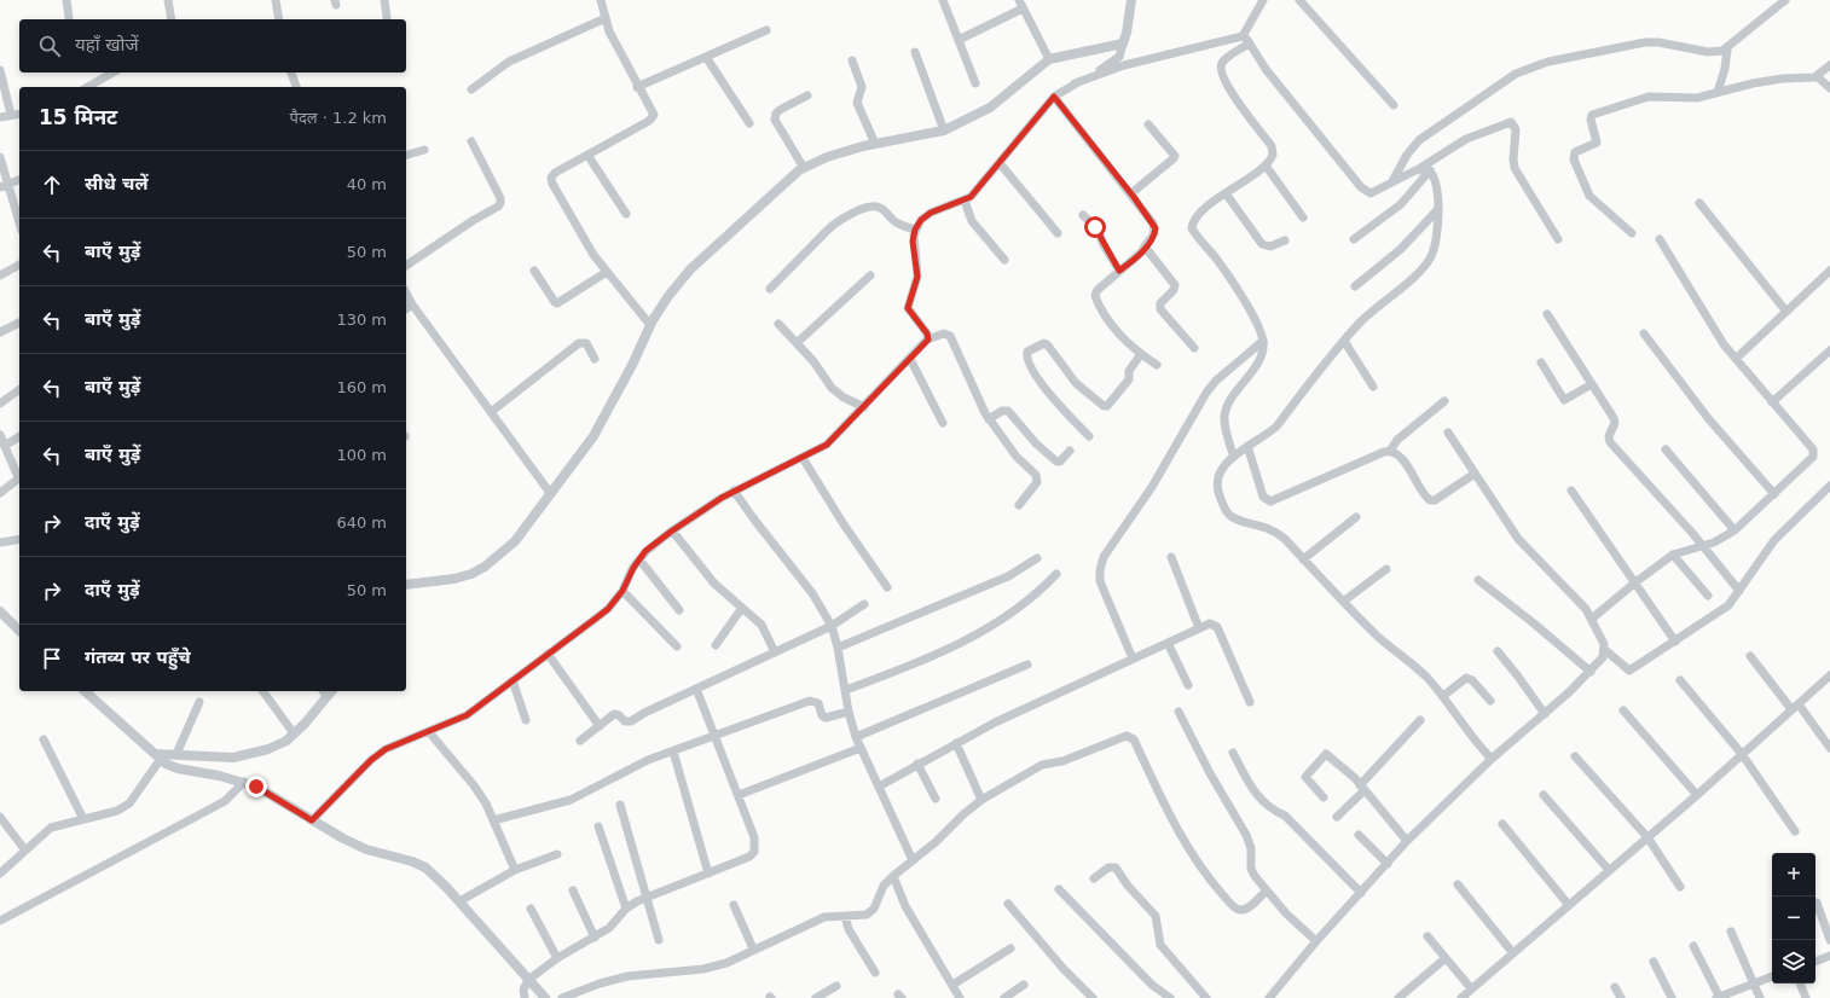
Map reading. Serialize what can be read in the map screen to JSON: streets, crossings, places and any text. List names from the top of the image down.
{
  "page": {
    "search": "यहाँ खोजें",
    "heading": ["15 मिनट", "पैदल · 1.2 km"],
    "list": [
      ["सीधे चलें", "40 m"],
      ["बाएँ मुड़ें", "50 m"],
      ["बाएँ मुड़ें", "130 m"],
      ["बाएँ मुड़ें", "160 m"],
      ["बाएँ मुड़ें", "100 m"],
      ["दाएँ मुड़ें", "640 m"],
      ["दाएँ मुड़ें", "50 m"],
      "गंतव्य पर पहुँचे"
    ],
    "map_buttons": ["+", "−"]
  }
}
